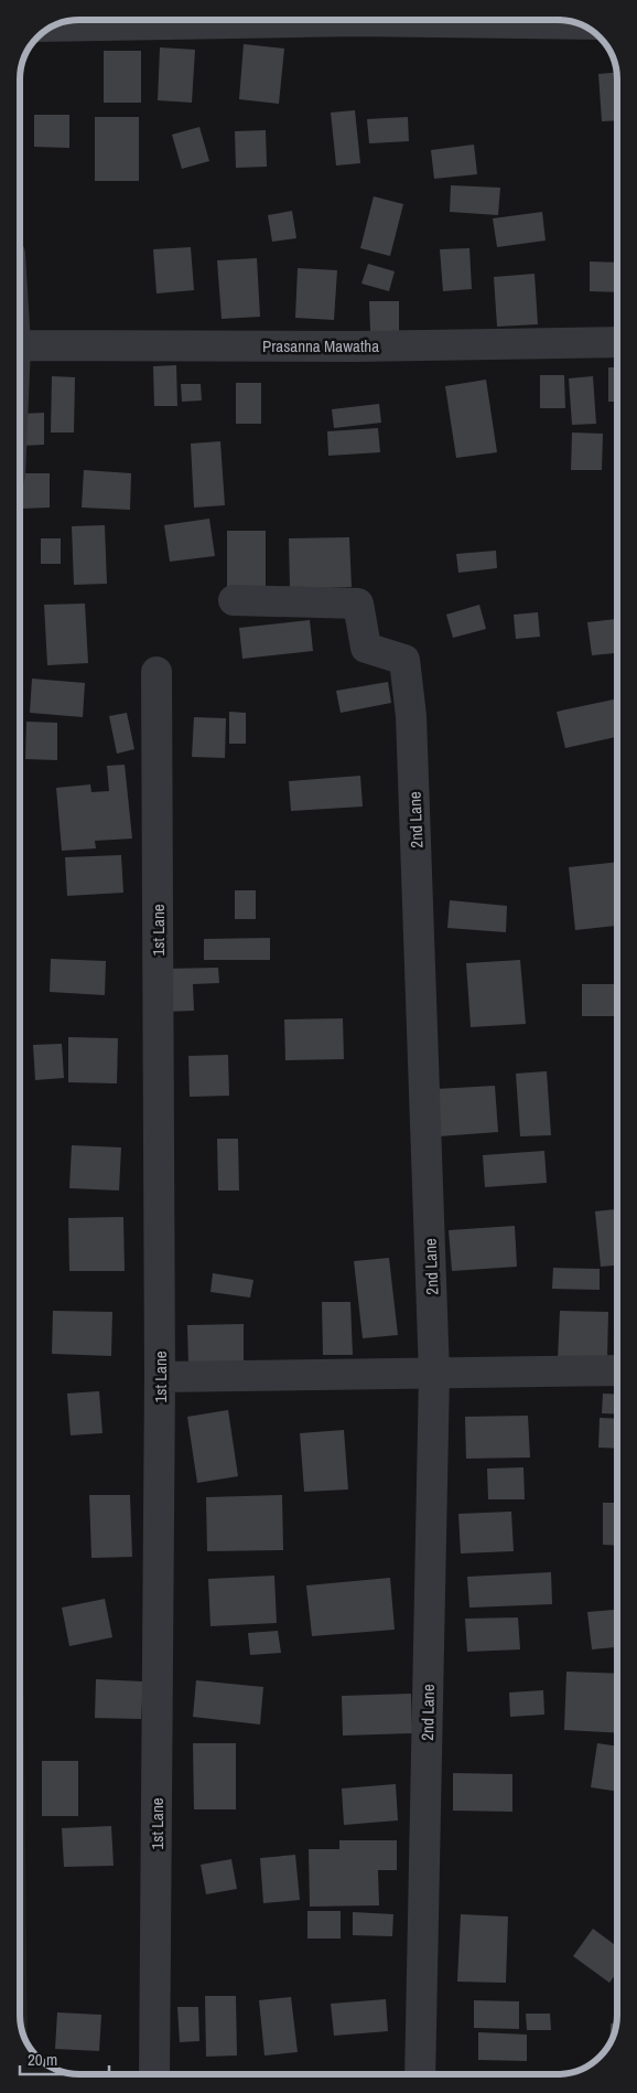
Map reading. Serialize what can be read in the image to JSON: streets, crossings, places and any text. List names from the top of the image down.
{
  "streets": {
    "street": ["Prasanna Mawatha", "2nd Lane", "1st Lane"]
  },
  "scale_bar": "20 m"
}
